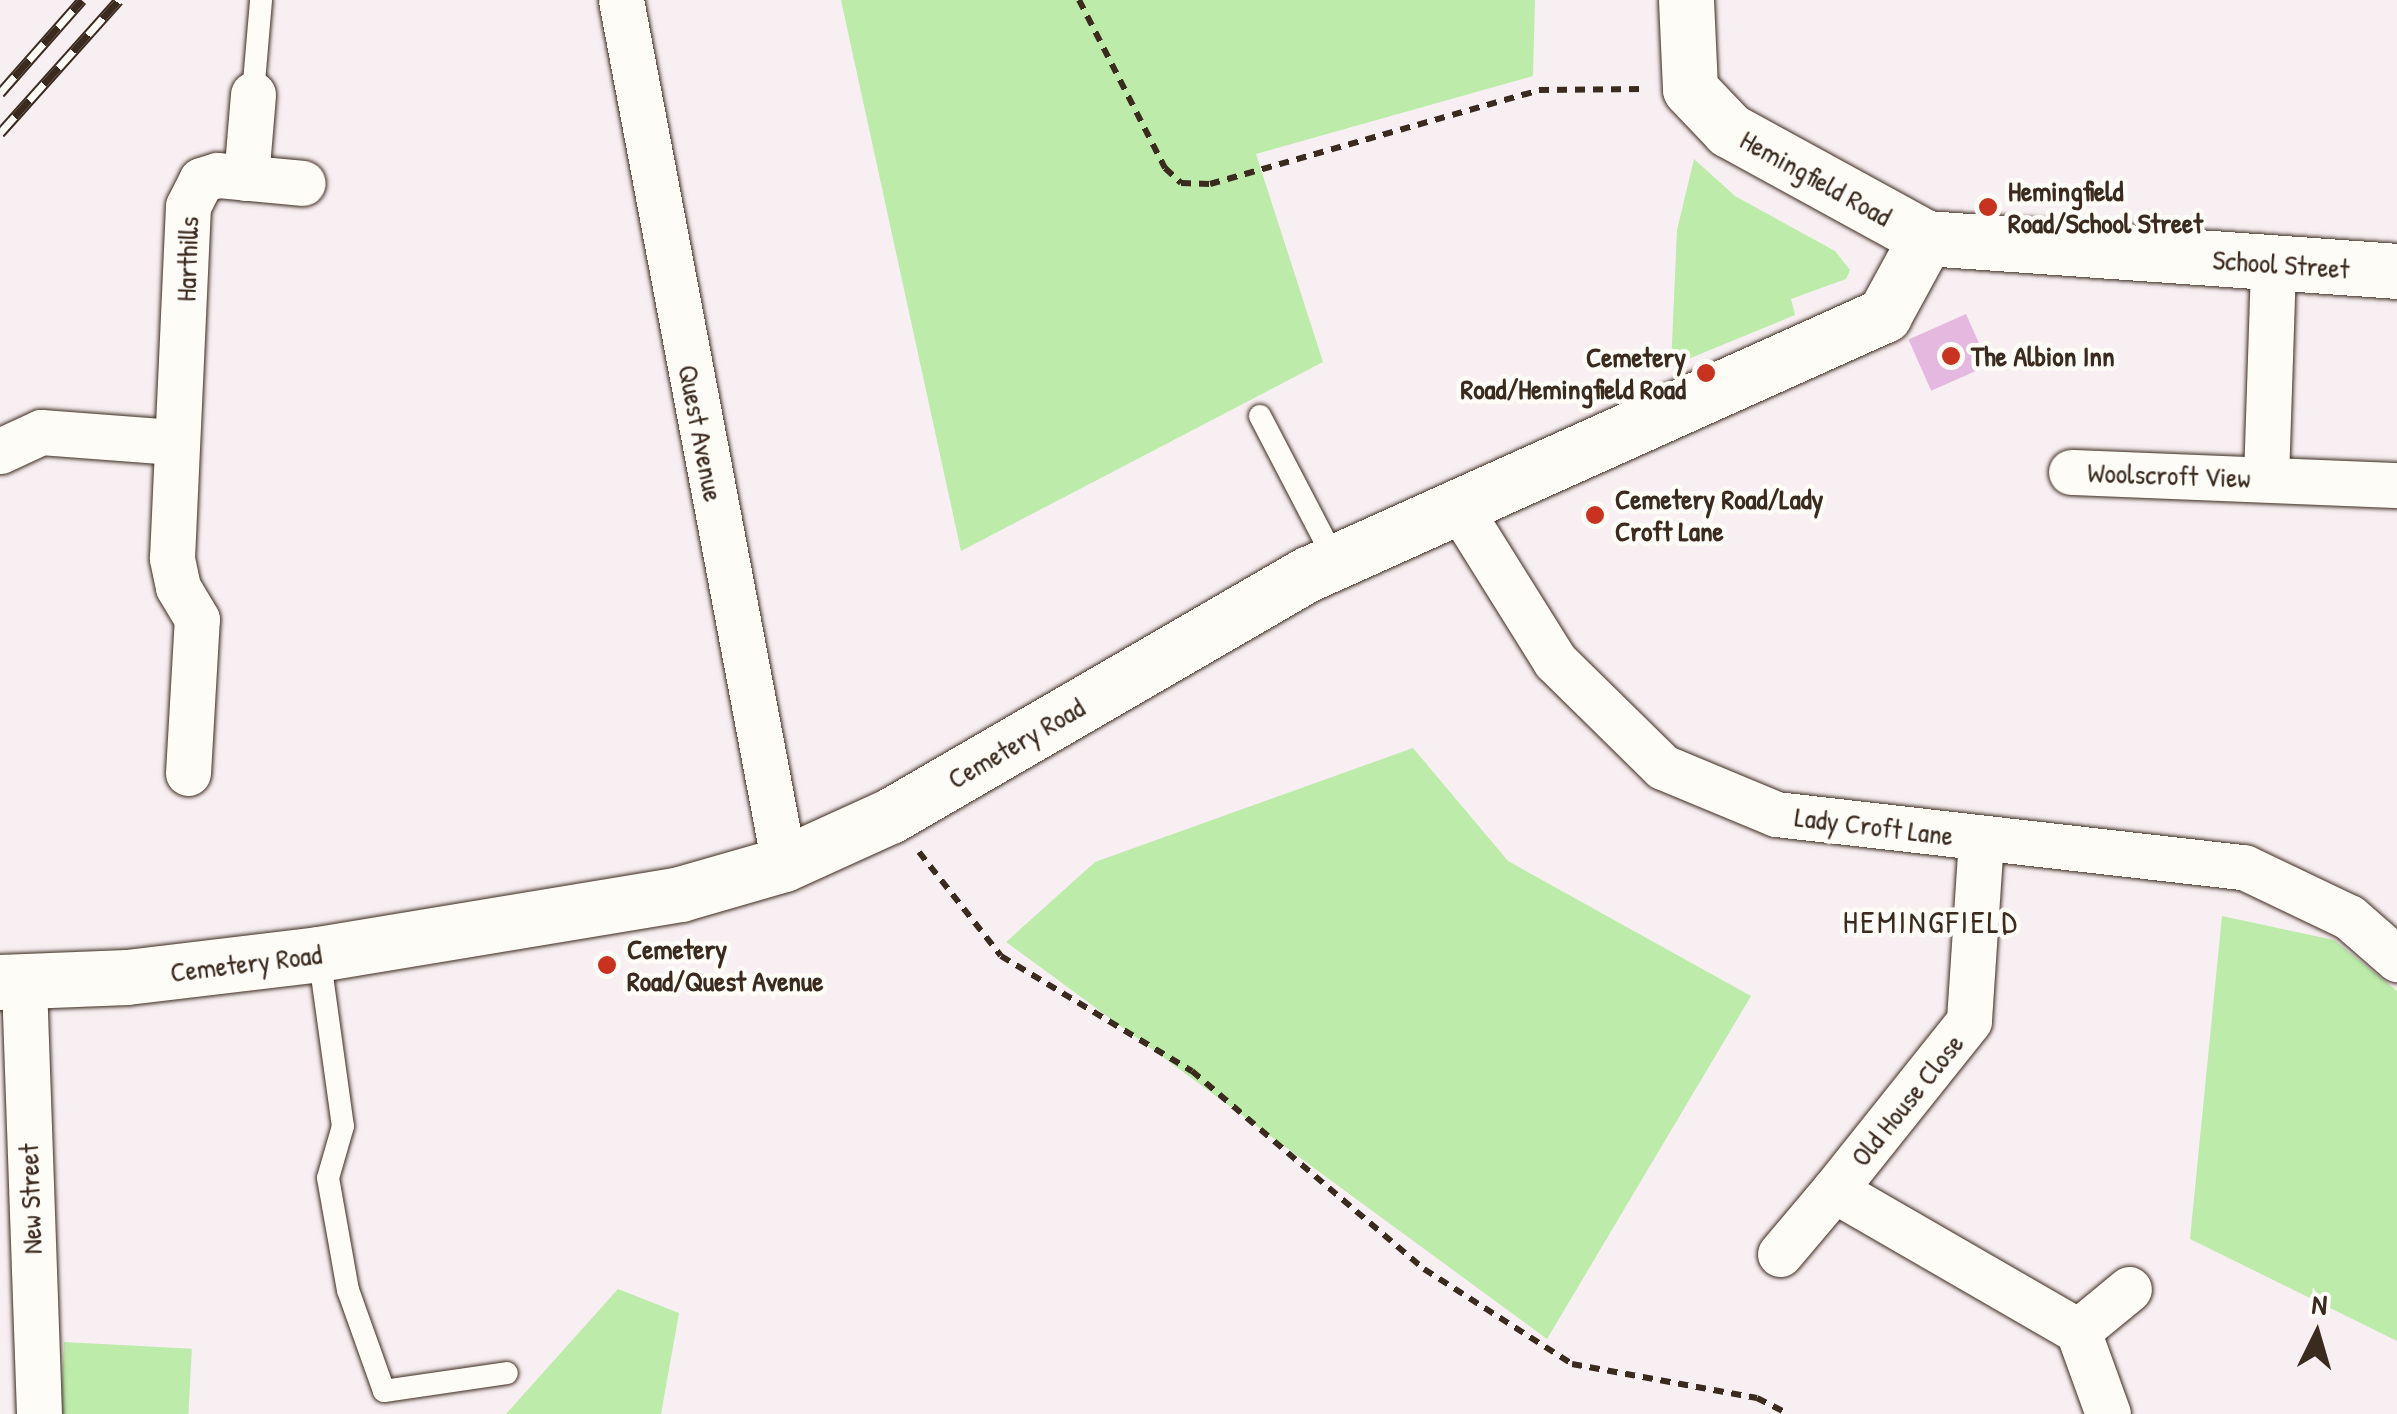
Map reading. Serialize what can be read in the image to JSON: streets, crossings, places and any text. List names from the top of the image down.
{
  "streets": {
    "street": [
      "Hemingfield Road",
      "Harthills",
      "School Street",
      "Quest Avenue",
      "Woolscroft View",
      "Cemetery Road",
      "Lady Croft Lane",
      "Old House Close",
      "New Street"
    ]
  },
  "crossings": [
    ["Hemingfield Road", "School Street"],
    ["Hemingfield Road", "Cemetery Road"],
    ["School Street", "Woolscroft View"],
    ["School Street", "Cemetery Road"],
    ["Quest Avenue", "Cemetery Road"],
    ["Cemetery Road", "Lady Croft Lane"],
    ["Cemetery Road", "New Street"],
    ["Lady Croft Lane", "Old House Close"]
  ],
  "districts": ["HEMINGFIELD"],
  "places": [
    "Hemingfield Road/School Street",
    "The Albion Inn",
    "Cemetery Road/Hemingfield Road",
    "Cemetery Road/Lady Croft Lane",
    "Cemetery Road/Quest Avenue"
  ],
  "north": "top"
}
